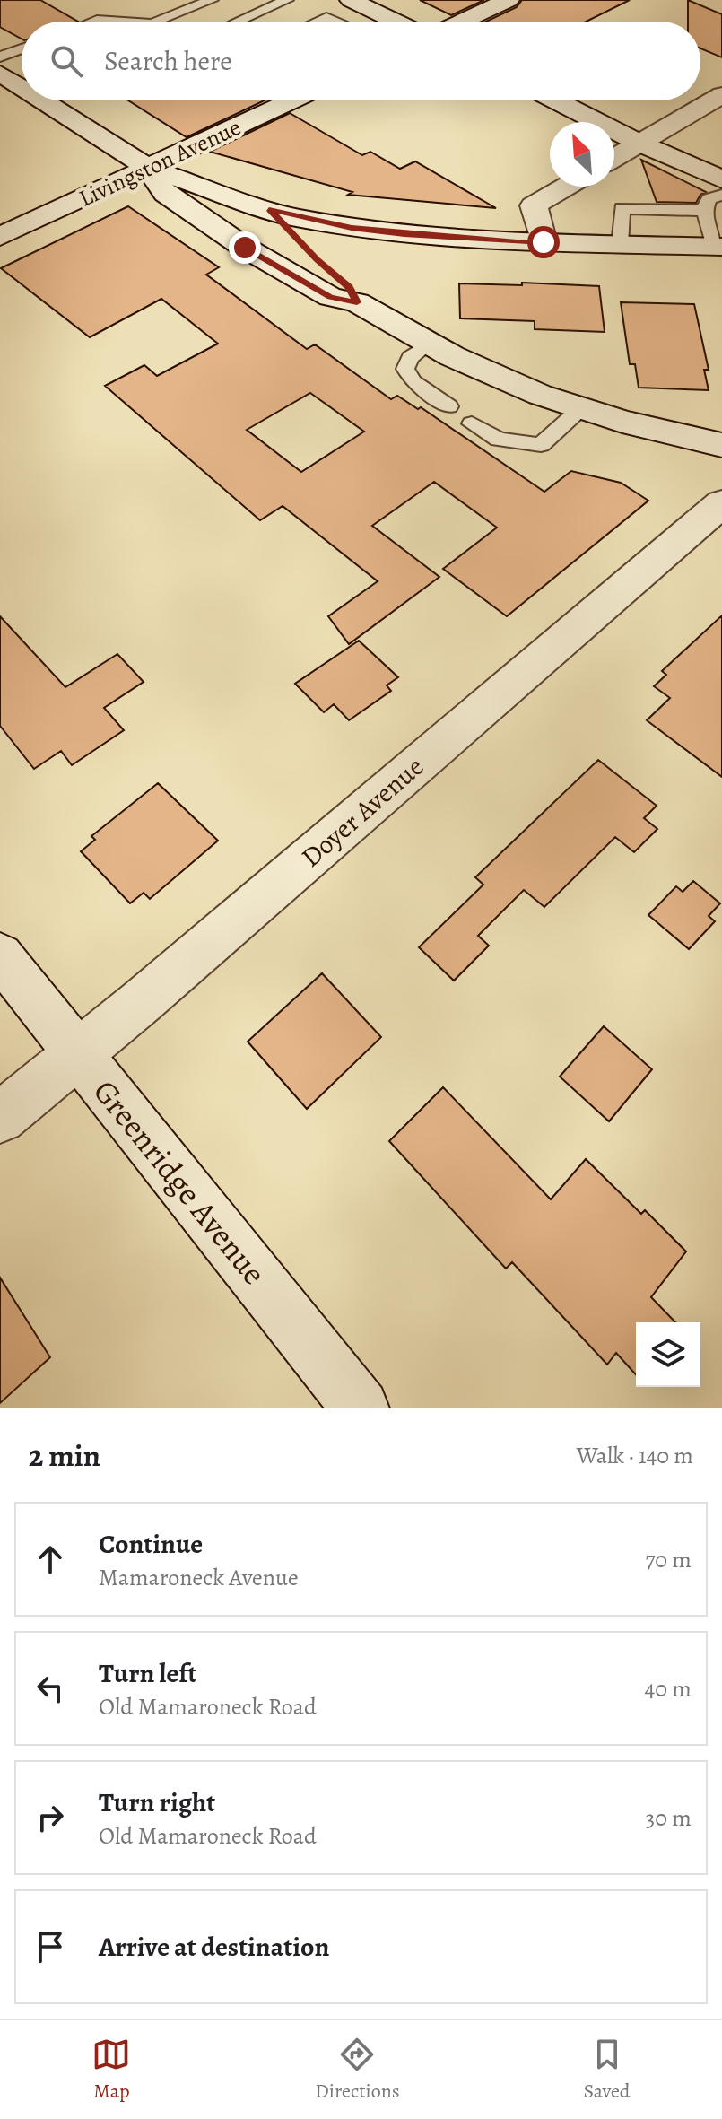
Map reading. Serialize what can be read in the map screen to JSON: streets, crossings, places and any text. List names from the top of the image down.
{
  "streets": {
    "street": ["Livingston Avenue", "Doyer Avenue", "Greenridge Avenue"]
  },
  "crossings": [
    ["Doyer Avenue", "Greenridge Avenue"]
  ],
  "north": "top left",
  "page": {
    "search": "Search here",
    "heading": ["2 min", "Walk · 140 m"],
    "list": [
      ["Continue", "Mamaroneck Avenue", "70 m"],
      ["Turn left", "Old Mamaroneck Road", "40 m"],
      ["Turn right", "Old Mamaroneck Road", "30 m"],
      "Arrive at destination"
    ],
    "nav": ["Map", "Directions", "Saved"]
  }
}
